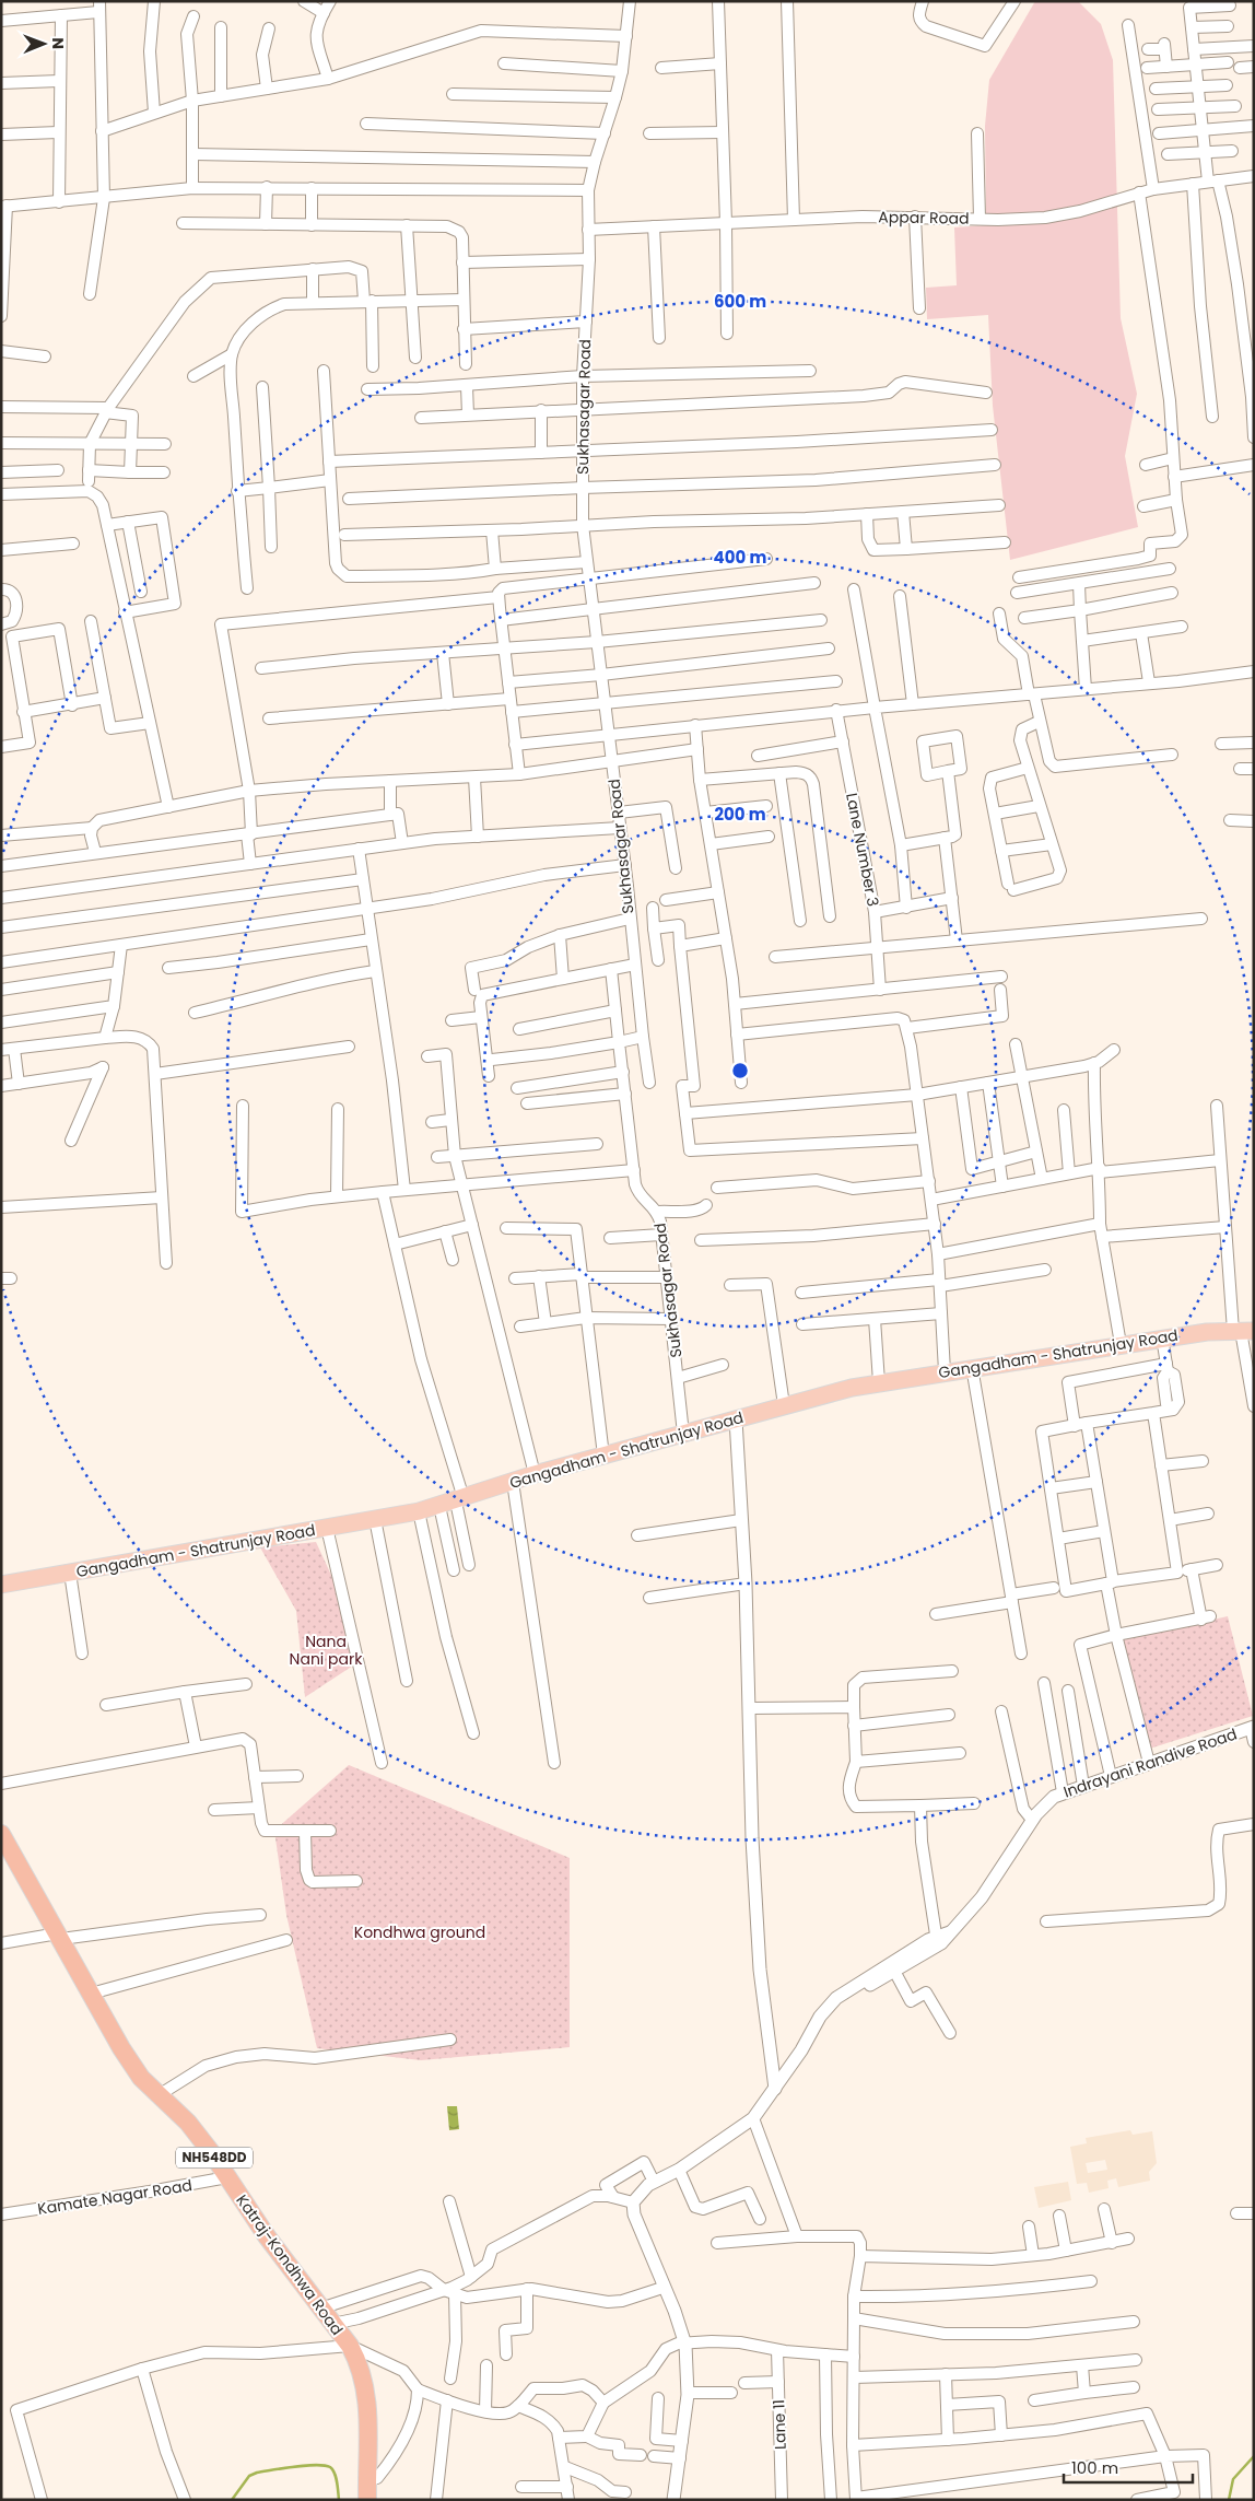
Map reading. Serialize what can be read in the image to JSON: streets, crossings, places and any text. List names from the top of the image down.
{
  "streets": {
    "highway": ["NH548DD", "Katraj-Kondhwa Road"],
    "main road": ["Gangadham - Shatrunjay Road"],
    "street": [
      "Appar Road",
      "Sukhasagar Road",
      "Lane Number 3",
      "Indrayani Randive Road",
      "Kamate Nagar Road",
      "Lane 11"
    ]
  },
  "crossings": [
    ["Appar Road", "Sukhasagar Road"],
    ["Sukhasagar Road", "Gangadham - Shatrunjay Road"],
    ["Kamate Nagar Road", "Katraj-Kondhwa Road"]
  ],
  "parks": ["Nana Nani park", "Kondhwa ground"],
  "scale_bar": "100 m",
  "north": "right",
  "rings": ["600 m", "400 m", "200 m"]
}
